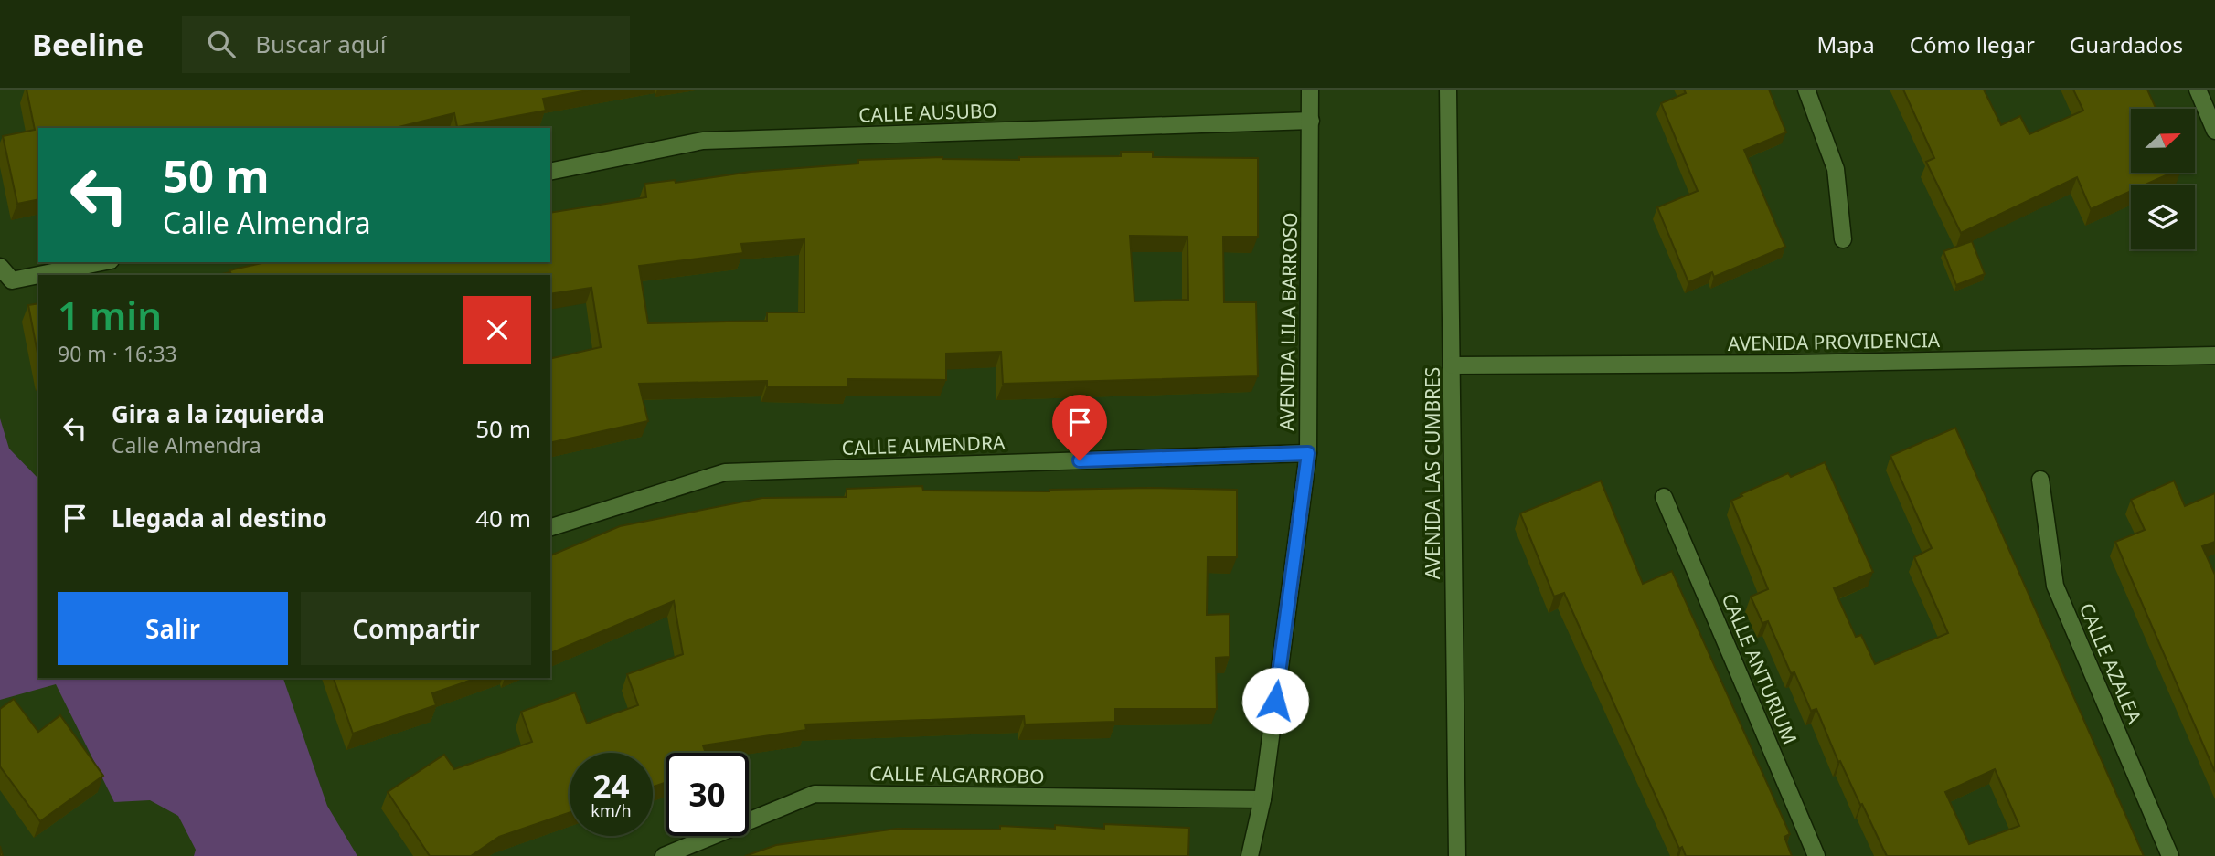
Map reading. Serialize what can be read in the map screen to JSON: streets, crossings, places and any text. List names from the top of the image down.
{
  "streets": {
    "street": [
      "CALLE AUSUBO",
      "AVENIDA LILA BARROSO",
      "AVENIDA PROVIDENCIA",
      "CALLE ALMENDRA",
      "AVENIDA LAS CUMBRES",
      "CALLE AZALEA",
      "CALLE ANTURIUM",
      "CALLE ALGARROBO"
    ]
  },
  "crossings": [
    ["CALLE AUSUBO", "AVENIDA LILA BARROSO"],
    ["AVENIDA LILA BARROSO", "CALLE ALMENDRA"],
    ["AVENIDA LILA BARROSO", "CALLE ALGARROBO"],
    ["AVENIDA PROVIDENCIA", "AVENIDA LAS CUMBRES"]
  ],
  "north": "right",
  "page": {
    "header": "Beeline",
    "search": "Buscar aquí",
    "nav": ["Mapa", "Cómo llegar", "Guardados"],
    "turn": ["50 m", "Calle Almendra"],
    "heading": ["1 min", "90 m · 16:33"],
    "list": [
      {
        "name": "Gira a la izquierda",
        "note": "Calle Almendra",
        "value": "50 m"
      },
      {
        "name": "Llegada al destino",
        "value": "40 m"
      }
    ],
    "buttons": ["Salir", "Compartir"],
    "speed": "24 km/h",
    "limit": "30"
  }
}
